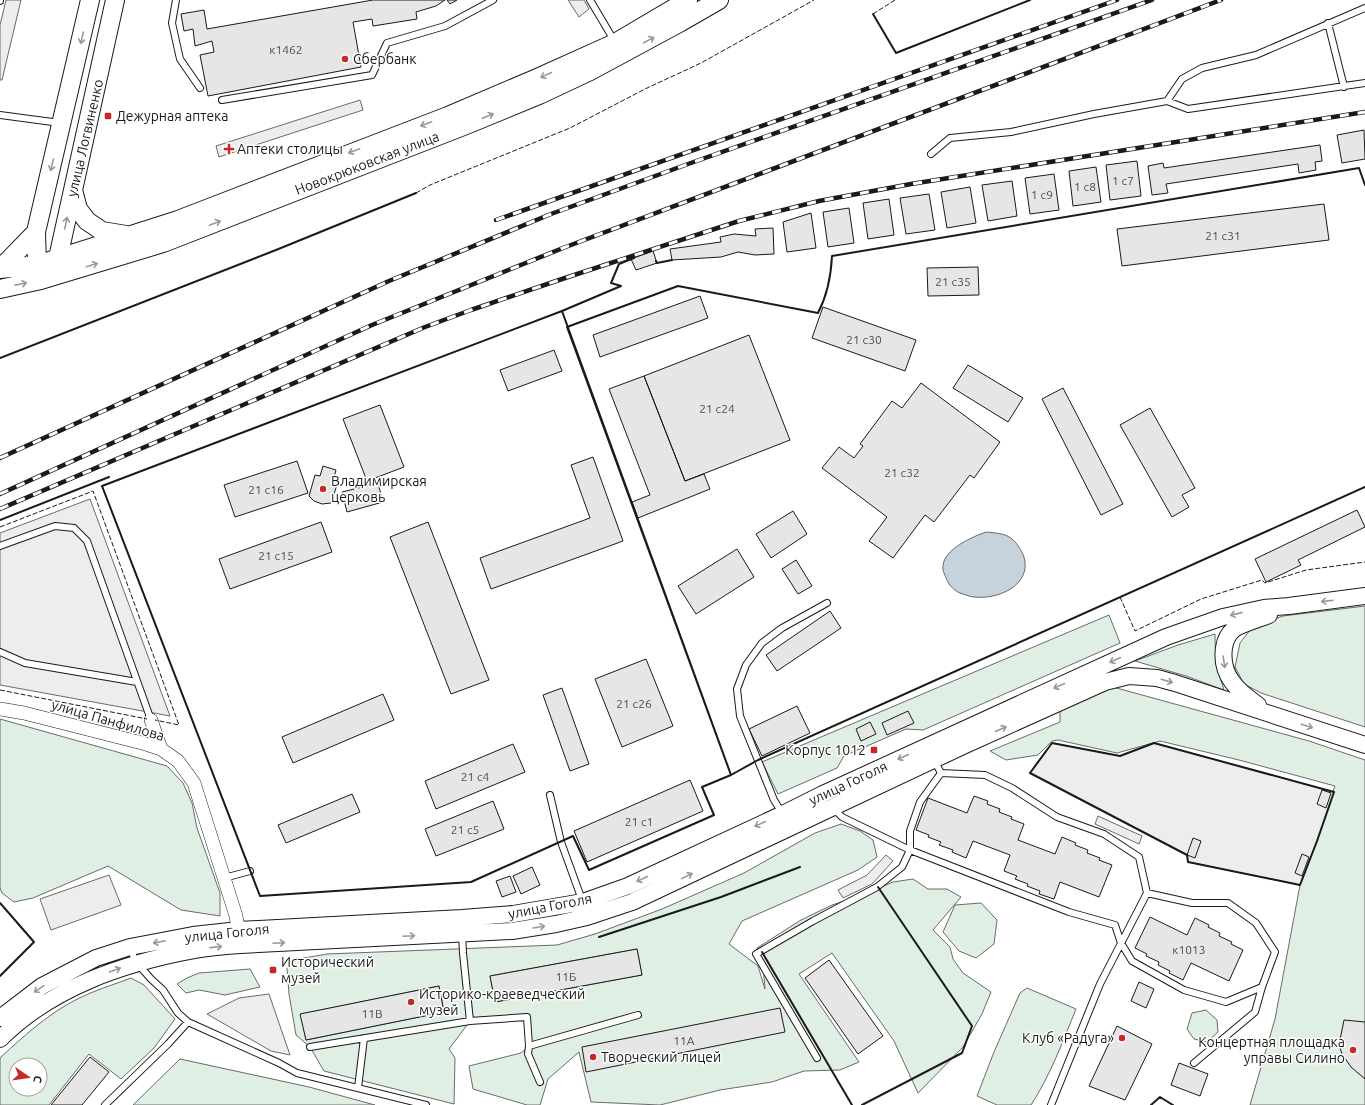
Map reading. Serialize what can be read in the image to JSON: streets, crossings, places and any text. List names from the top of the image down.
{
  "streets": {
    "main road": ["улица Логвиненко", "Новокрюковская улица"],
    "street": ["улица Панфилова", "улица Гоголя"]
  },
  "crossings": [
    ["улица Логвиненко", "Новокрюковская улица"],
    ["улица Панфилова", "улица Гоголя"]
  ],
  "places": {
    "other": [
      "Сбербанк",
      "Владимирская церковь",
      "Историко-краеведческий музей",
      "Клуб «Радуга»",
      "Концертная площадка управы Силино",
      "Творческий лицей"
    ],
    "transit": ["Дежурная аптека", "Корпус 1012", "Исторический музей"],
    "health": ["Аптеки столицы"]
  },
  "house_numbers": [
    "к1462",
    "1 с7",
    "1 с8",
    "1 с9",
    "21 с31",
    "21 с35",
    "21 с30",
    "21 с24",
    "21 с32",
    "21 с16",
    "21 с15",
    "21 с26",
    "21 с4",
    "21 с1",
    "21 с5",
    "к1013",
    "11Б",
    "11В",
    "11А"
  ],
  "north": "right"
}
